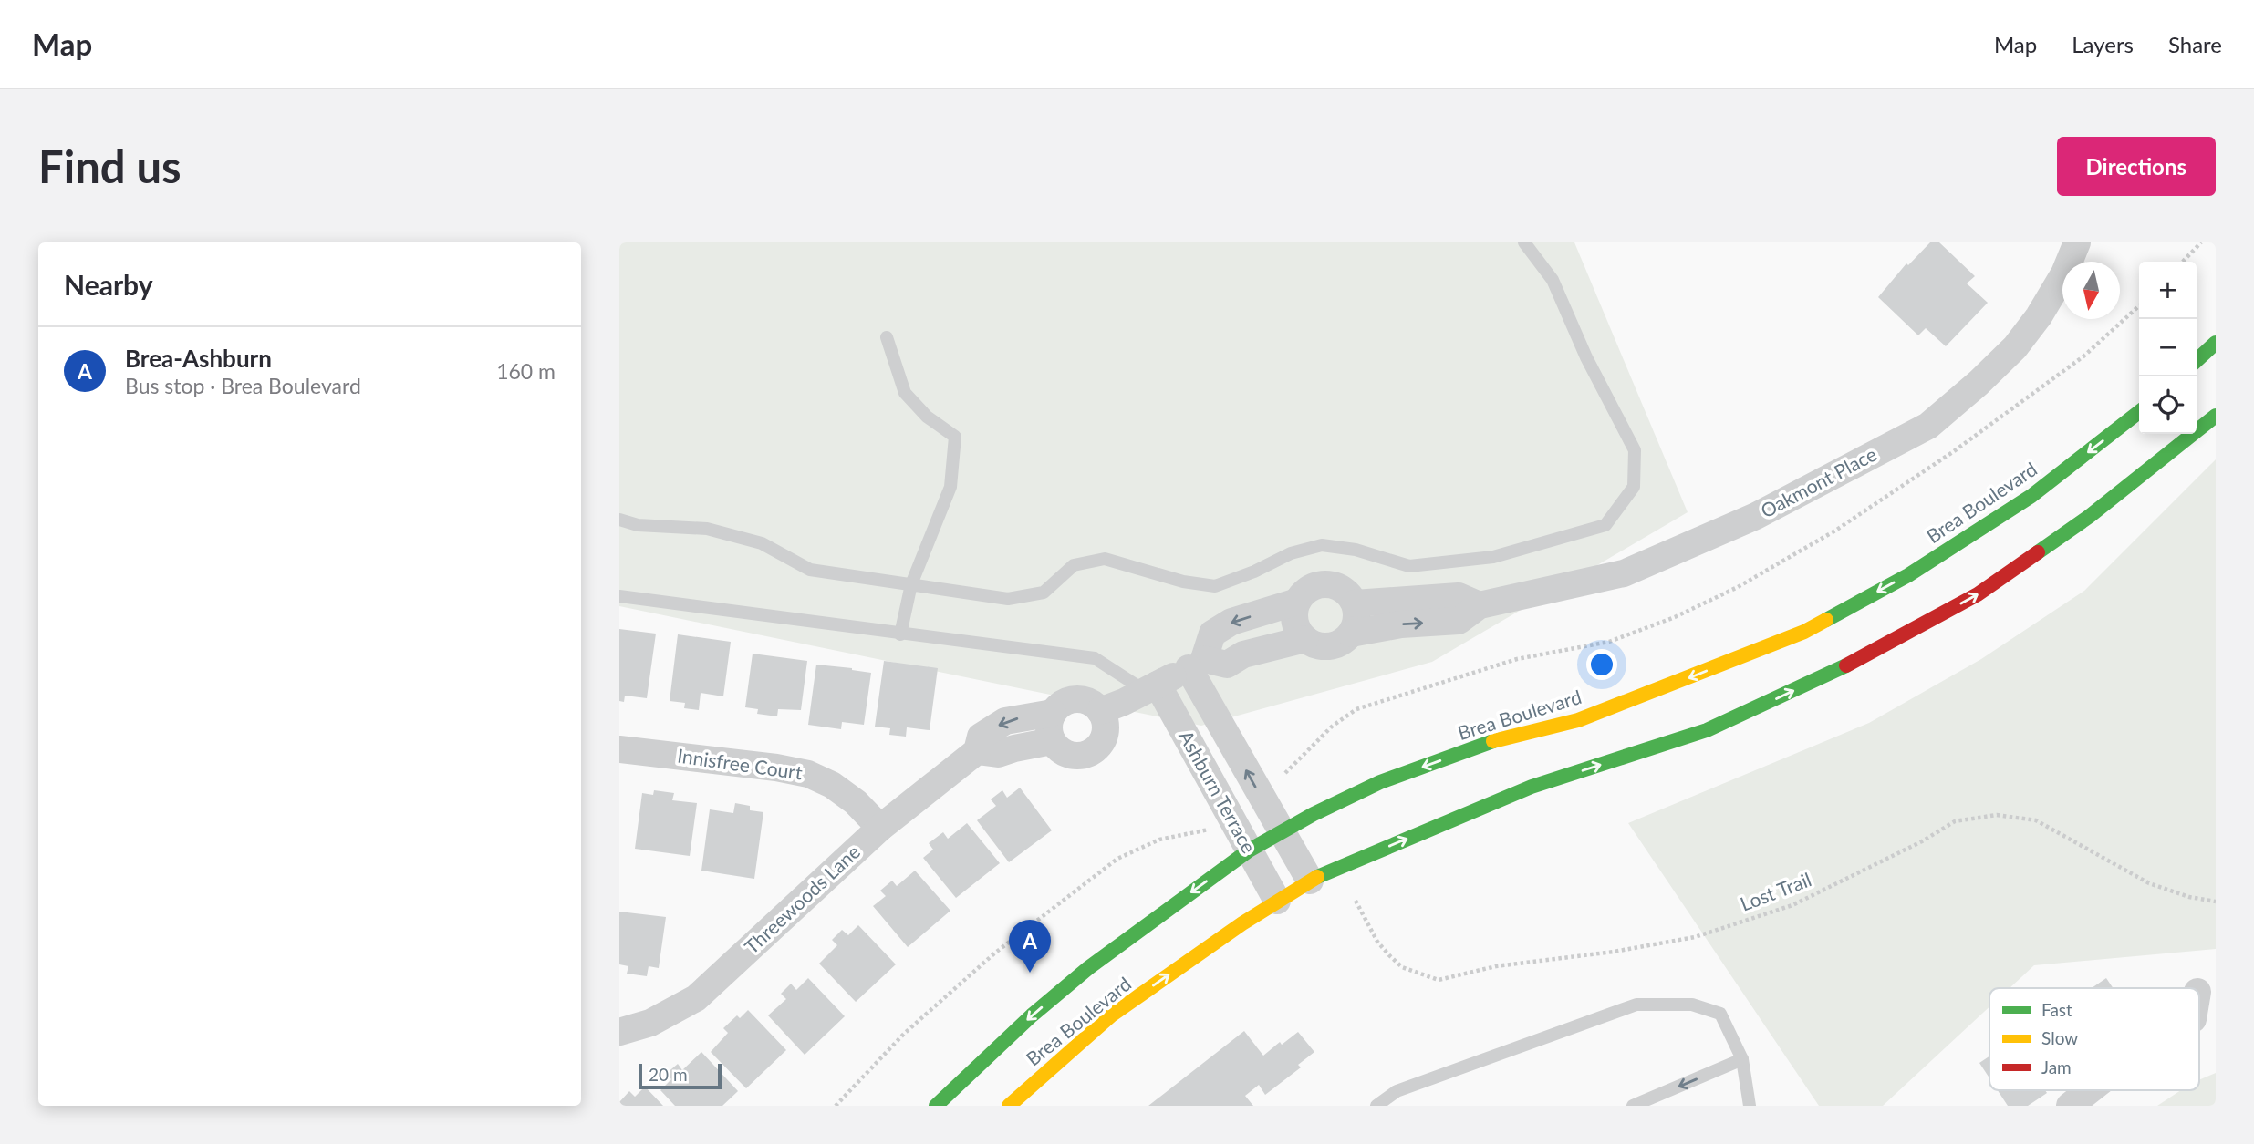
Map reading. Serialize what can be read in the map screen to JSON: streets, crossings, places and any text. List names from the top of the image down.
{
  "streets": {
    "main road": ["Brea Boulevard"],
    "street": [
      "Oakmont Place",
      "Innisfree Court",
      "Ashburn Terrace",
      "Threewoods Lane"
    ],
    "path": ["Lost Trail"]
  },
  "crossings": [
    ["Brea Boulevard", "Ashburn Terrace"],
    ["Innisfree Court", "Threewoods Lane"]
  ],
  "legend": ["Fast", "Slow", "Jam"],
  "scale_bar": "20 m",
  "north": "bottom",
  "page": {
    "header": "Map",
    "nav": ["Map", "Layers", "Share"],
    "buttons": "Directions",
    "title": "Find us",
    "heading": "Nearby",
    "map_buttons": ["+", "−"],
    "list": [
      {
        "mark": "A",
        "name": "Brea-Ashburn",
        "note": "Bus stop · Brea Boulevard",
        "value": "160 m"
      }
    ],
    "pins": "A",
    "scale": "20 m"
  }
}
